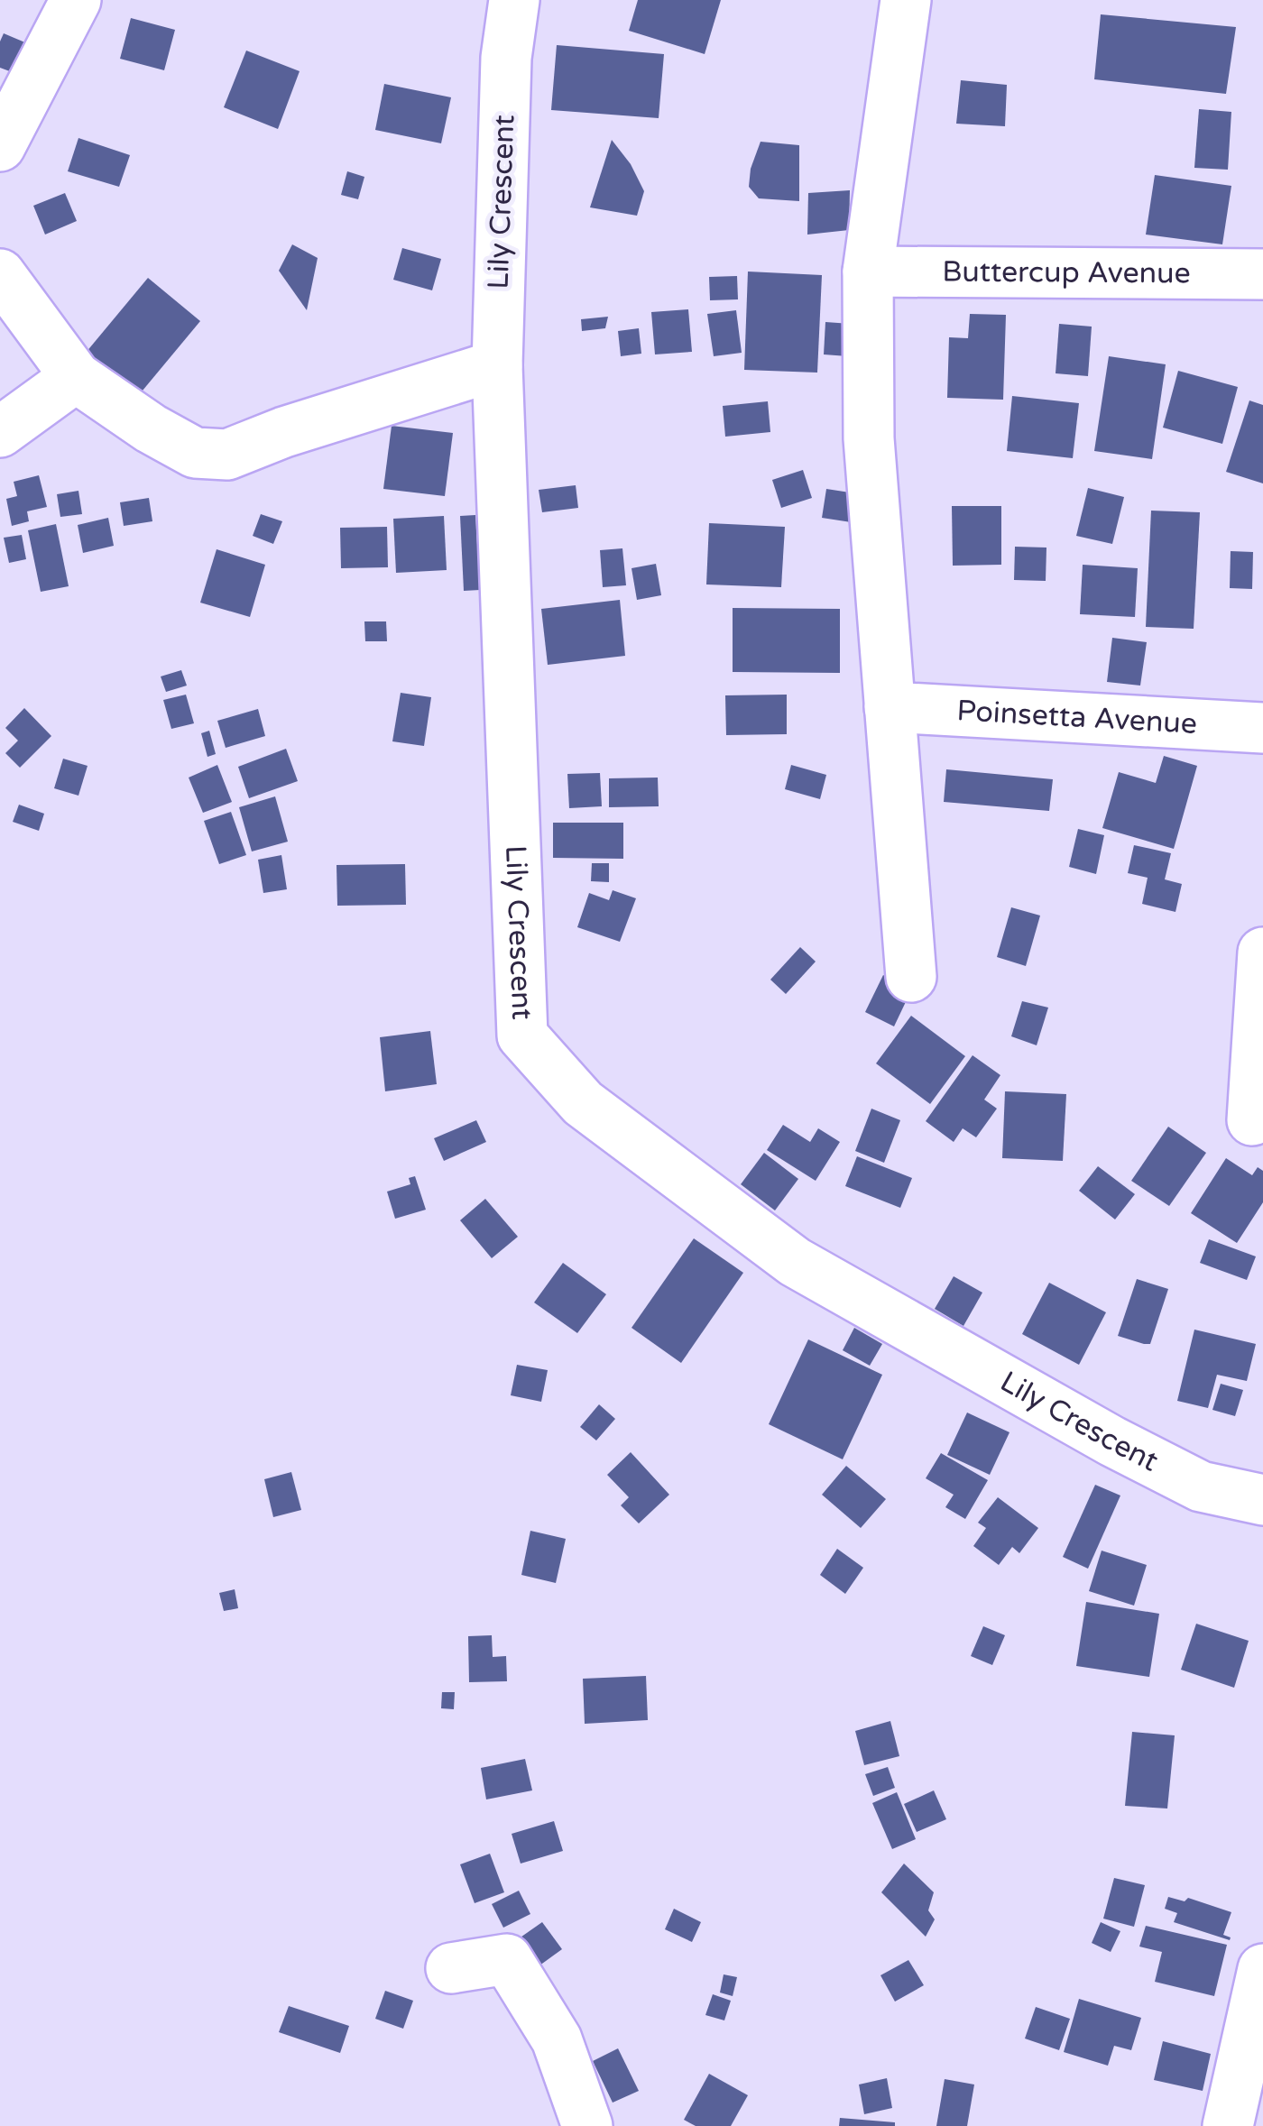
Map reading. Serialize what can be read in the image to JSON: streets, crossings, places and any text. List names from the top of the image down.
{
  "streets": {
    "street": ["Lily Crescent", "Buttercup Avenue", "Poinsetta Avenue"]
  }
}
